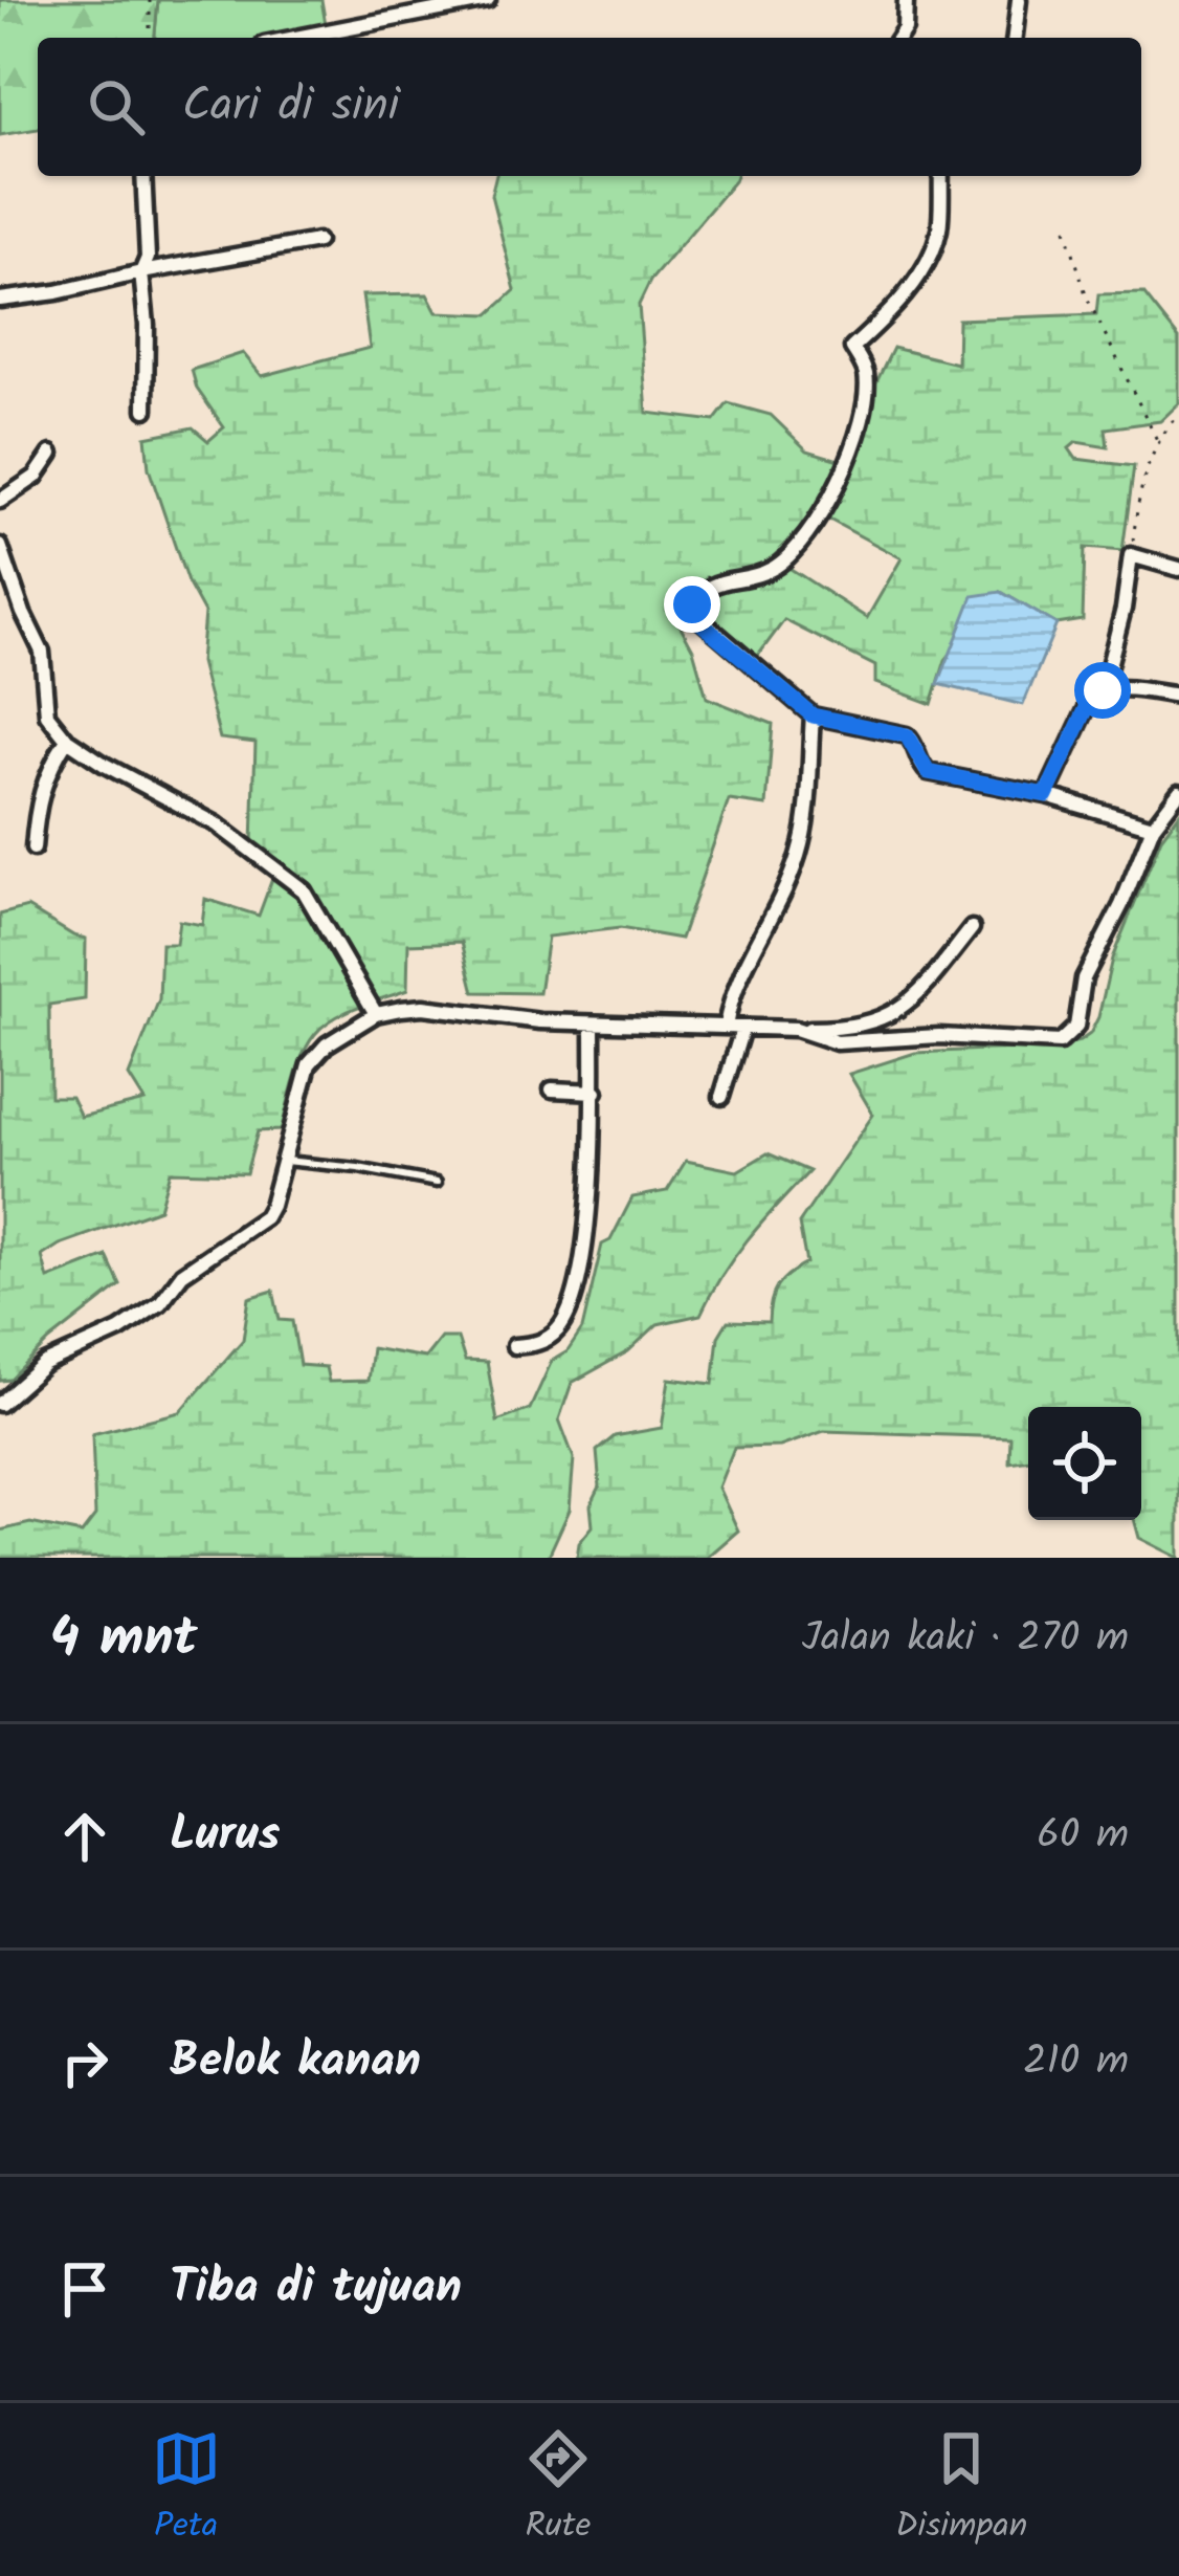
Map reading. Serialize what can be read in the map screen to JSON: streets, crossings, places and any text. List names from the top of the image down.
{
  "page": {
    "search": "Cari di sini",
    "heading": ["4 mnt", "Jalan kaki · 270 m"],
    "list": [
      ["Lurus", "60 m"],
      ["Belok kanan", "210 m"],
      "Tiba di tujuan"
    ],
    "nav": ["Peta", "Rute", "Disimpan"]
  }
}
